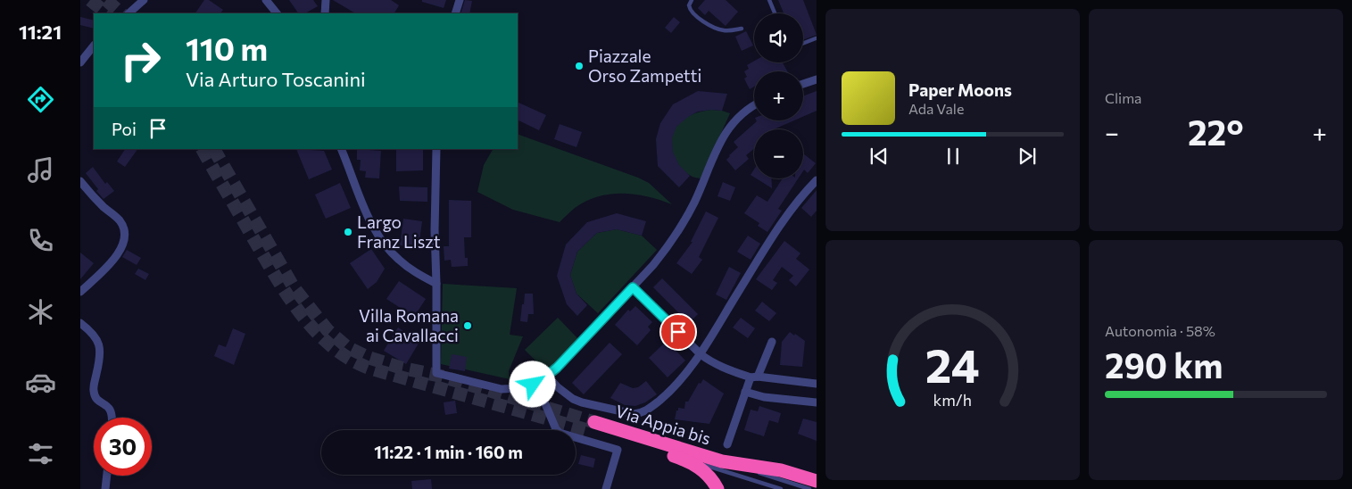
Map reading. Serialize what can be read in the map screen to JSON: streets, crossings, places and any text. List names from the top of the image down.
{
  "streets": {
    "highway": ["Via Appia bis"]
  },
  "places": ["Piazzale Orso Zampetti", "Largo Franz Liszt", "Villa Romana ai Cavallacci"],
  "page": {
    "tabs": "11:21",
    "tile": [
      "Clima",
      ["Autonomia · 58%", "290 km"]
    ],
    "map_buttons": ["+", "−"],
    "turn": ["110 m", "Via Arturo Toscanini"],
    "song": ["Paper Moons", "Ada Vale"],
    "then": "Poi",
    "heat": ["−", "22°", "+"],
    "limit": "30",
    "trip": "11:22 · 1 min · 160 m",
    "gauge": ["24", "km/h"]
  }
}
